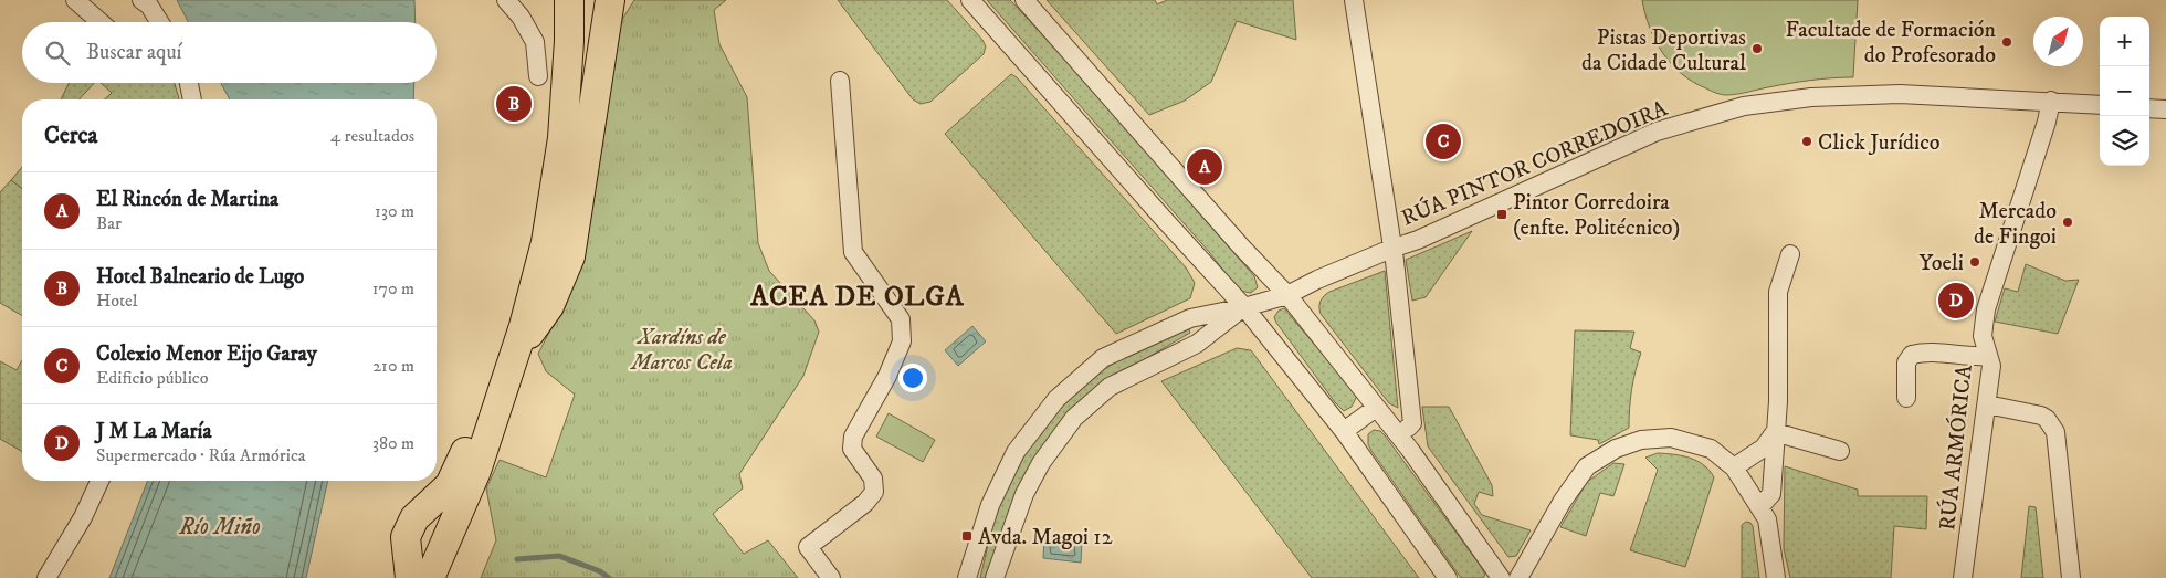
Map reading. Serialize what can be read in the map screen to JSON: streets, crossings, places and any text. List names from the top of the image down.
{
  "streets": {
    "street": ["RÚA PINTOR CORREDOIRA", "RÚA ARMÓRICA"]
  },
  "crossings": [
    ["RÚA PINTOR CORREDOIRA", "RÚA ARMÓRICA"]
  ],
  "districts": ["ACEA DE OLGA"],
  "water": ["Río Miño"],
  "parks": ["Xardíns de Marcos Cela"],
  "places": {
    "other": [
      "Facultade de Formación do Profesorado",
      "Pistas Deportivas da Cidade Cultural",
      "Click Jurídico",
      "Mercado de Fingoi",
      "Yoeli"
    ],
    "transit": ["Pintor Corredoira (enfte. Politécnico)", "Avda. Magoi 12"]
  },
  "north": "top right",
  "page": {
    "map_buttons": ["+", "−"],
    "search": "Buscar aquí",
    "pins": [
      "B",
      "C",
      "A",
      "D"
    ],
    "heading": ["Cerca", "4 resultados"],
    "list": [
      {
        "mark": "A",
        "name": "El Rincón de Martina",
        "note": "Bar",
        "value": "130 m"
      },
      {
        "mark": "B",
        "name": "Hotel Balneario de Lugo",
        "note": "Hotel",
        "value": "170 m"
      },
      {
        "mark": "C",
        "name": "Colexio Menor Eijo Garay",
        "note": "Edificio público",
        "value": "210 m"
      },
      {
        "mark": "D",
        "name": "J M La María",
        "note": "Supermercado · Rúa Armórica",
        "value": "380 m"
      }
    ]
  }
}
